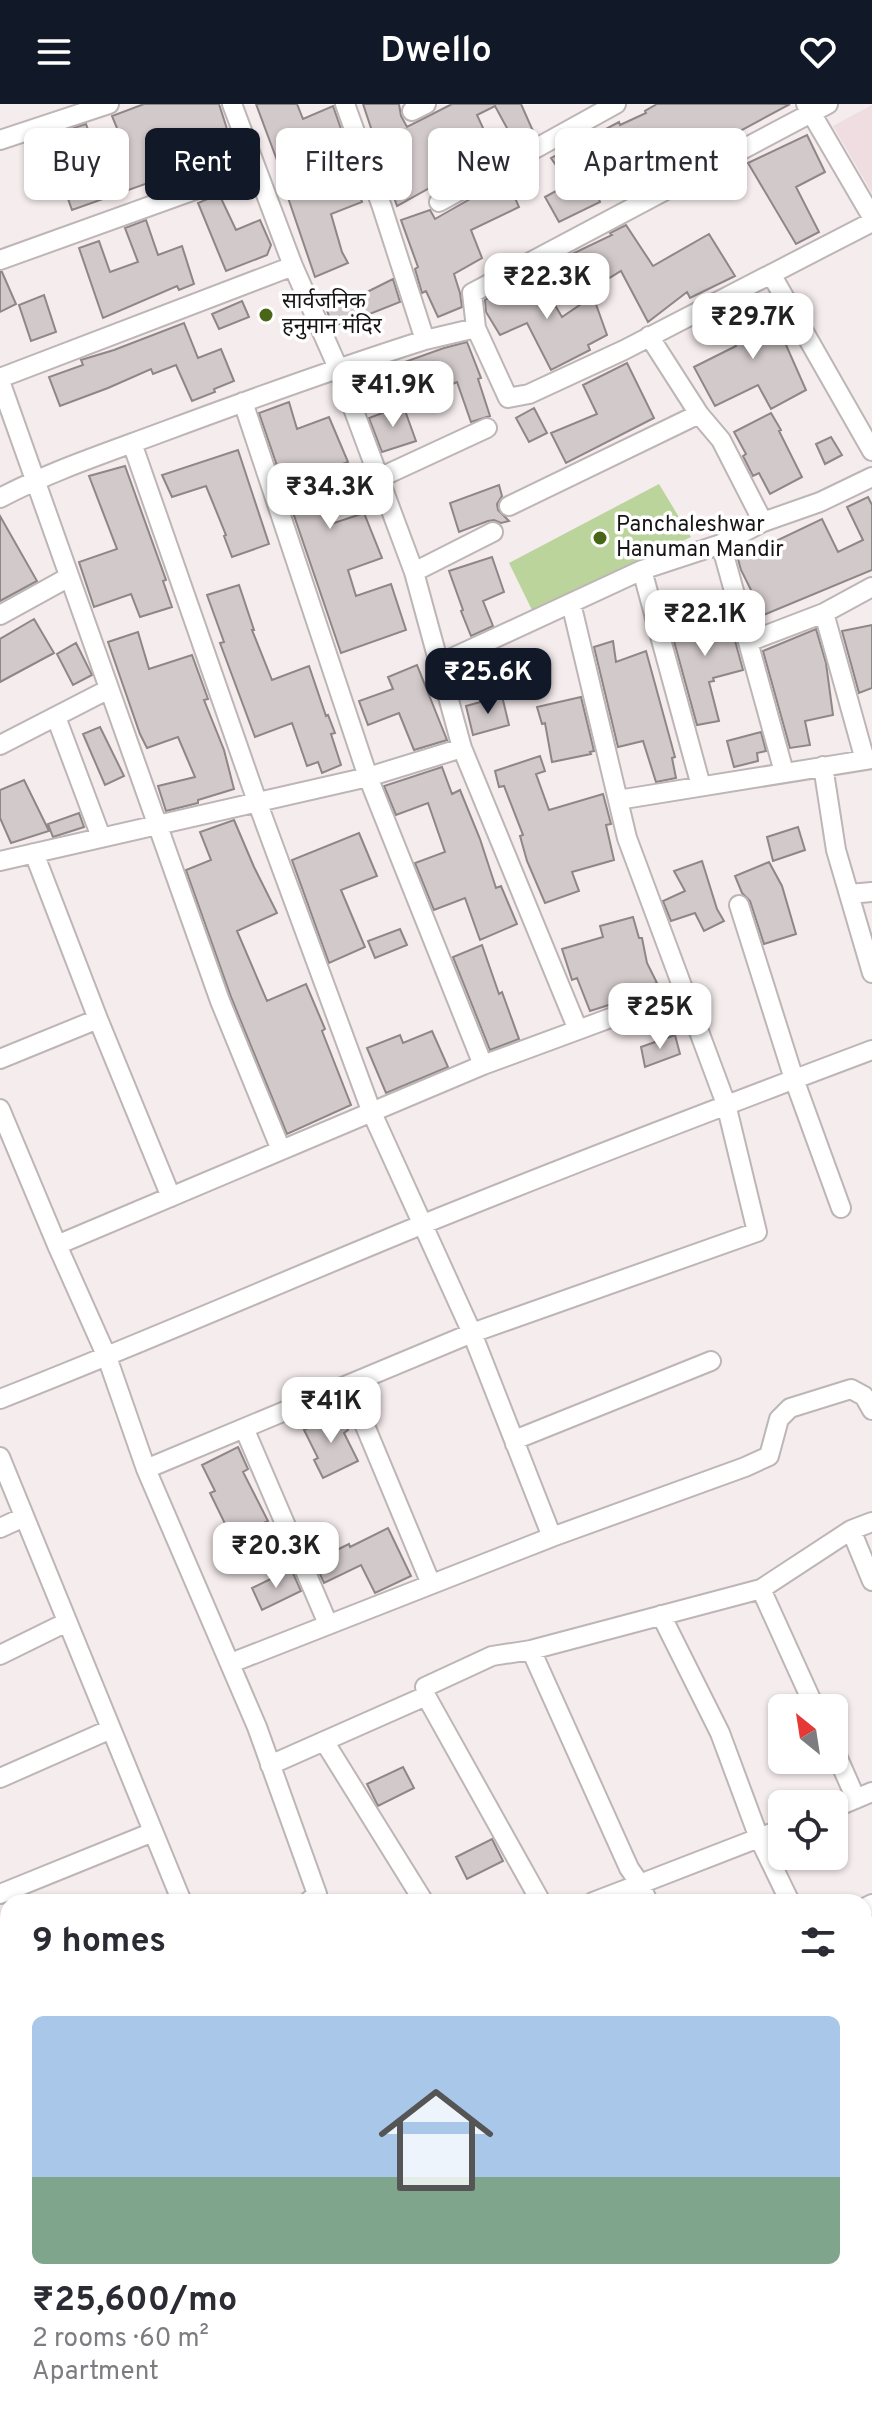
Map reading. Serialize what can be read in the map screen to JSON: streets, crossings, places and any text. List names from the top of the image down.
{
  "places": ["सार्वजनिक हनुमान मंदिर", "Panchaleshwar Hanuman Mandir"],
  "north": "top left",
  "page": {
    "header": "Dwello",
    "chip": [
      "Buy",
      "Rent",
      "Filters",
      "New",
      "Apartment"
    ],
    "price": [
      "₹22.3K",
      "₹29.7K",
      "₹41.9K",
      "₹34.3K",
      "₹22.1K",
      "₹25.6K",
      "₹25K",
      "₹41K",
      "₹20.3K"
    ],
    "heading": "9 homes",
    "list": [
      {
        "name": "₹25,600/mo",
        "note": "2 rooms · 60 m² · Apartment"
      }
    ]
  }
}
